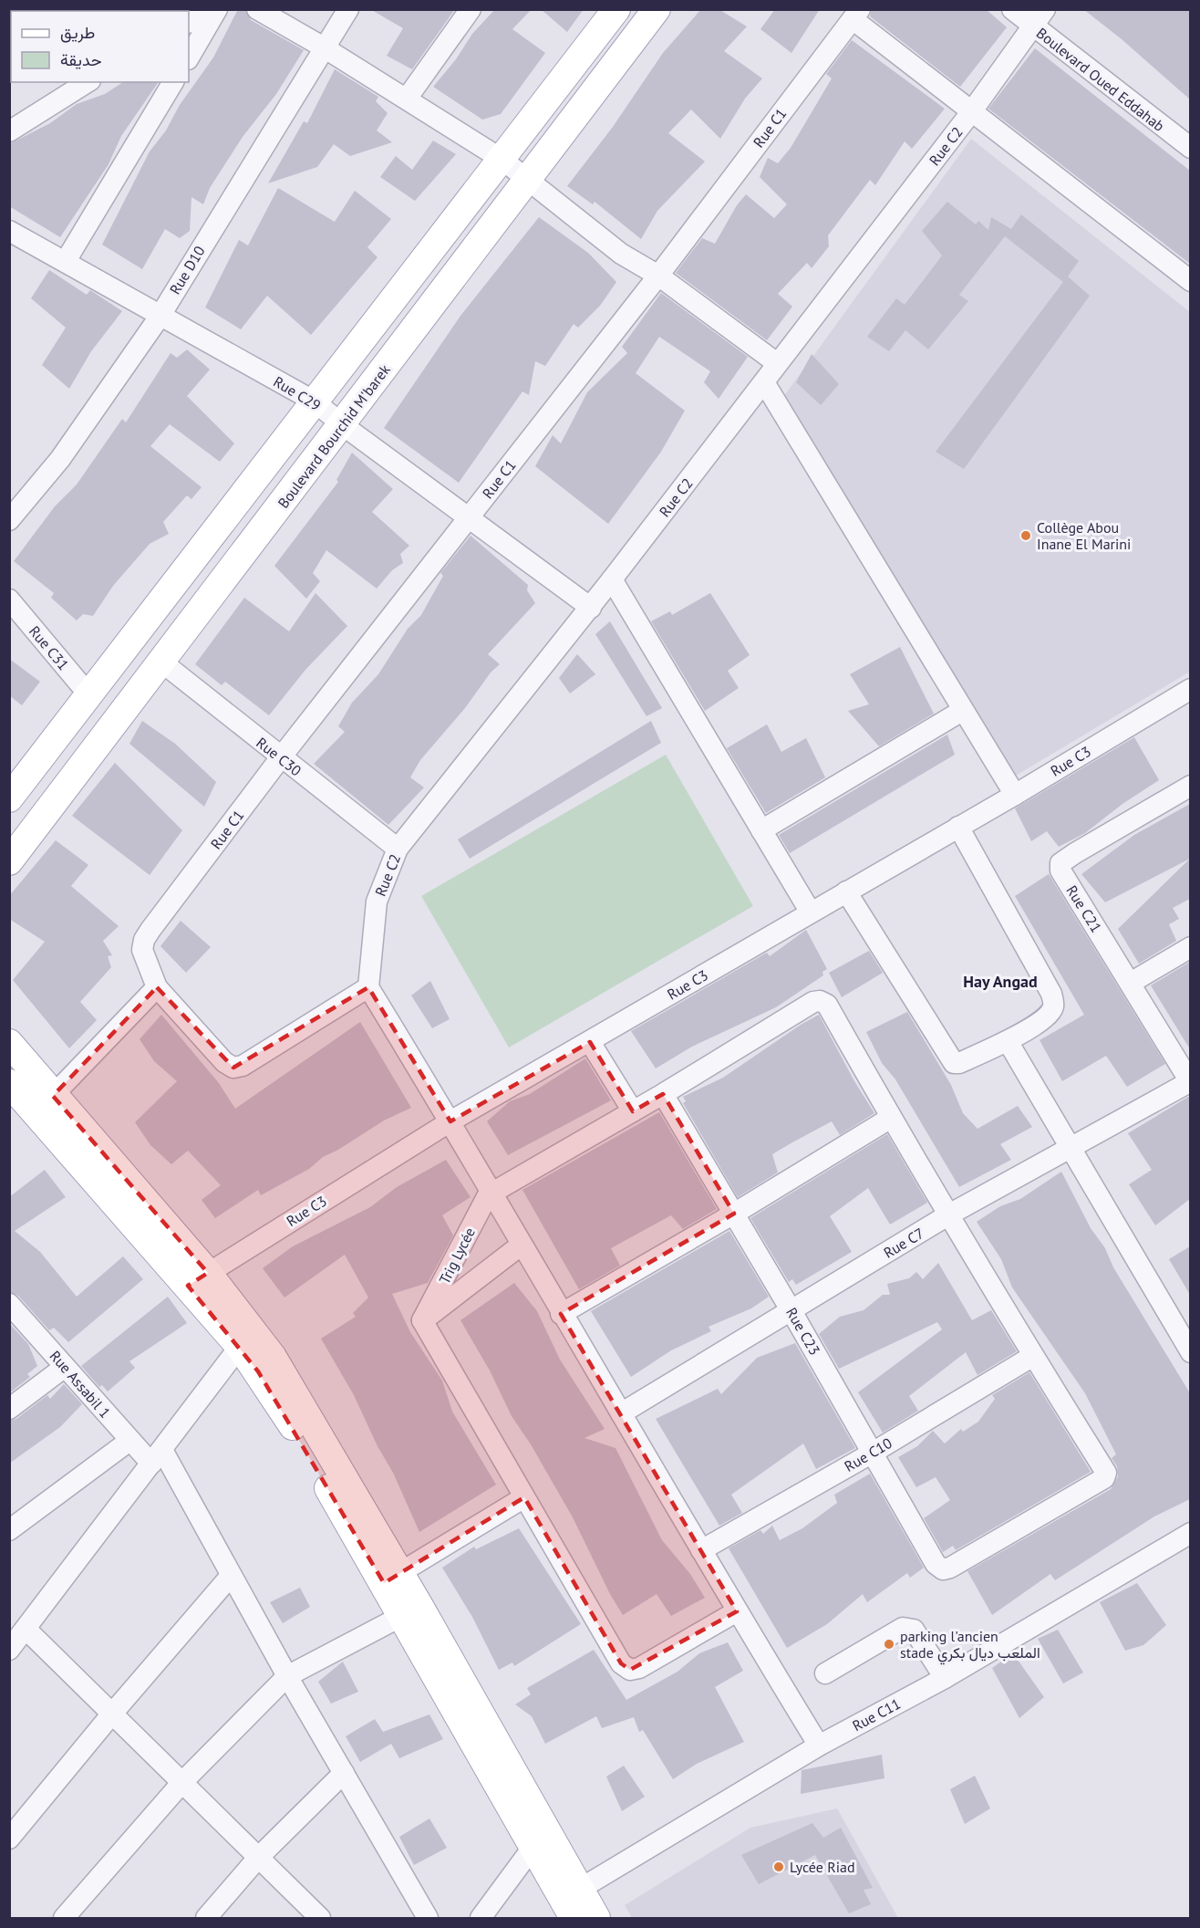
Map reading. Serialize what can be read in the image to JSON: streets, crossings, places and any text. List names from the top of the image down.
{
  "streets": {
    "main road": ["Boulevard Bourchid M'barek"],
    "street": [
      "Boulevard Oued Eddahab",
      "Rue C1",
      "Rue C2",
      "Rue D10",
      "Rue C29",
      "Rue C31",
      "Rue C30",
      "Rue C3",
      "Rue C21",
      "Rue C7",
      "Trig Lycée",
      "Rue C23",
      "Rue Assabil 1",
      "Rue C10",
      "Rue C11"
    ]
  },
  "crossings": [
    ["Boulevard Oued Eddahab", "Rue C2"],
    ["Rue C1", "Rue C29"],
    ["Rue C1", "Rue C30"],
    ["Rue C2", "Rue C29"],
    ["Rue C2", "Rue C30"],
    ["Rue D10", "Rue C29"],
    ["Rue C29", "Boulevard Bourchid M'barek"],
    ["Boulevard Bourchid M'barek", "Rue C30"],
    ["Rue C21", "Rue C7"],
    ["Rue C7", "Rue C23"],
    ["Rue C23", "Rue C10"]
  ],
  "districts": ["Hay Angad"],
  "places": ["Collège Abou Inane El Marini", "parking l'ancien stade الملعب ديال بكري", "Lycée Riad"],
  "legend": ["طريق", "حديقة"]
}
